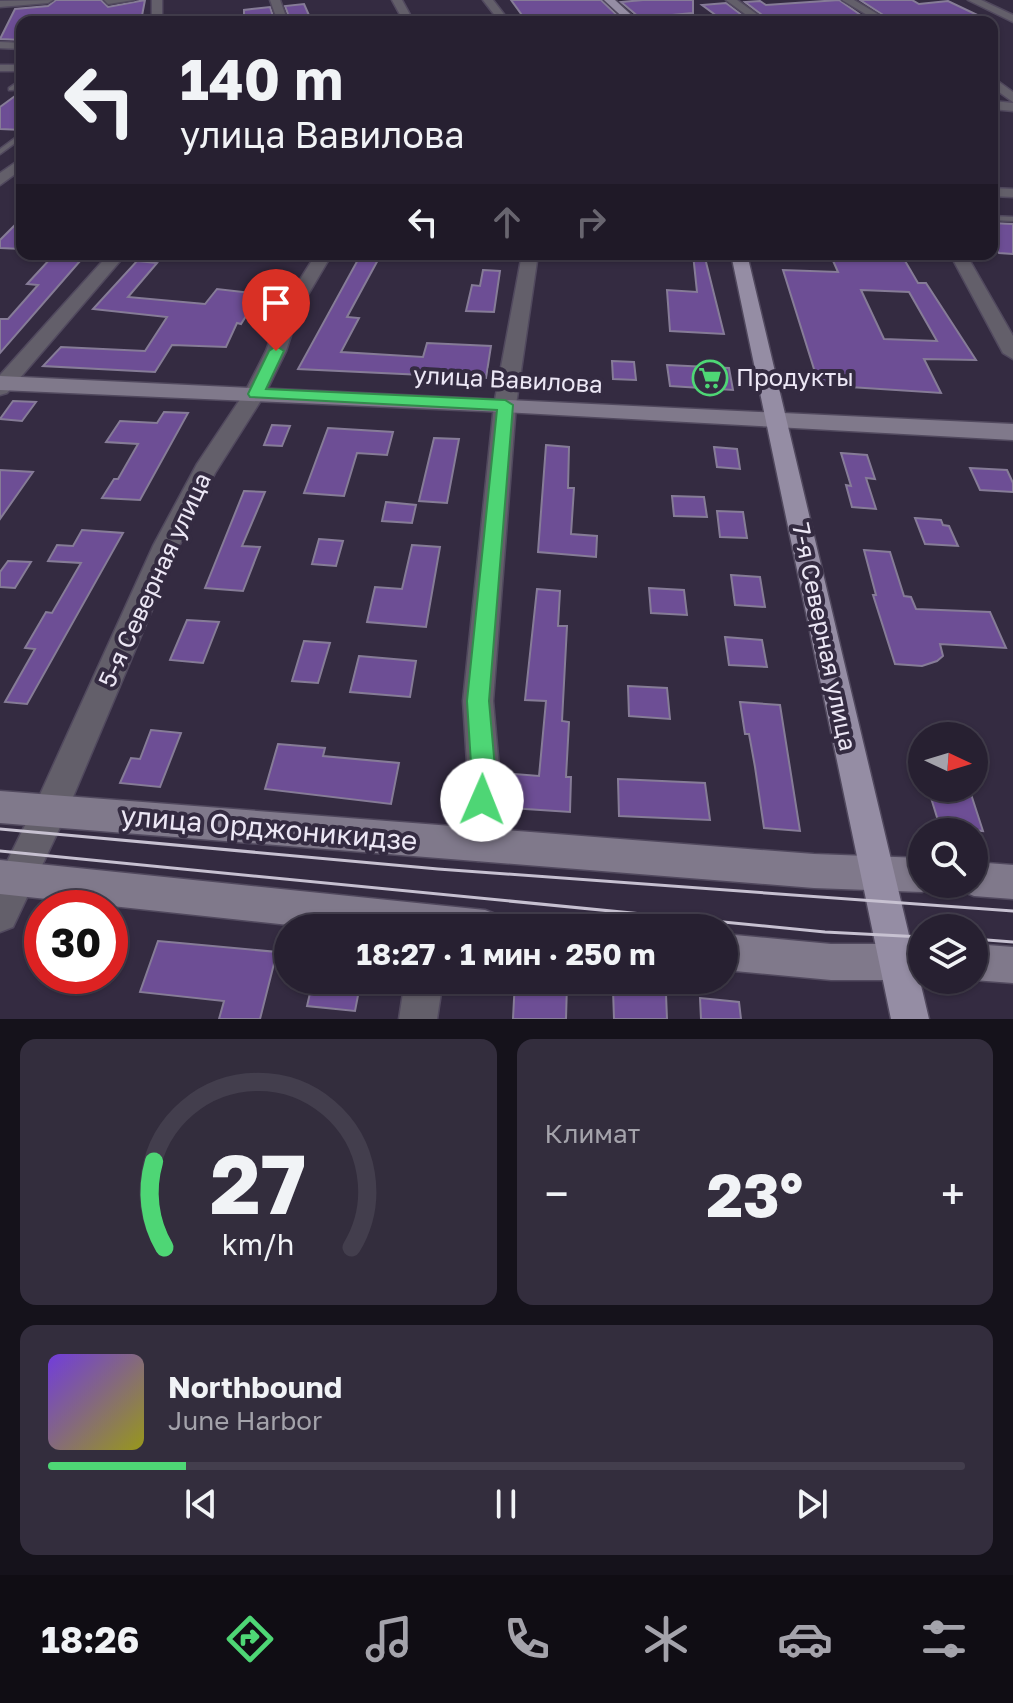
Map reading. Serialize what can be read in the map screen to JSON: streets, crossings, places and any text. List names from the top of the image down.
{
  "streets": {
    "main road": ["улица Вавилова", "7-я Северная улица", "улица Орджоникидзе"],
    "street": ["5-я Северная улица"]
  },
  "crossings": [
    ["улица Вавилова", "5-я Северная улица"],
    ["улица Вавилова", "7-я Северная улица"],
    ["5-я Северная улица", "улица Орджоникидзе"],
    ["7-я Северная улица", "улица Орджоникидзе"]
  ],
  "places": {
    "supermarket": ["Продукты"]
  },
  "north": "right",
  "page": {
    "turn": ["140 m", "улица Вавилова"],
    "limit": "30",
    "trip": "18:27 · 1 мин · 250 m",
    "tile": "Климат",
    "heat": ["−", "23°", "+"],
    "song": ["Northbound", "June Harbor"],
    "tabs": "18:26",
    "gauge": ["27", "km/h"]
  }
}
